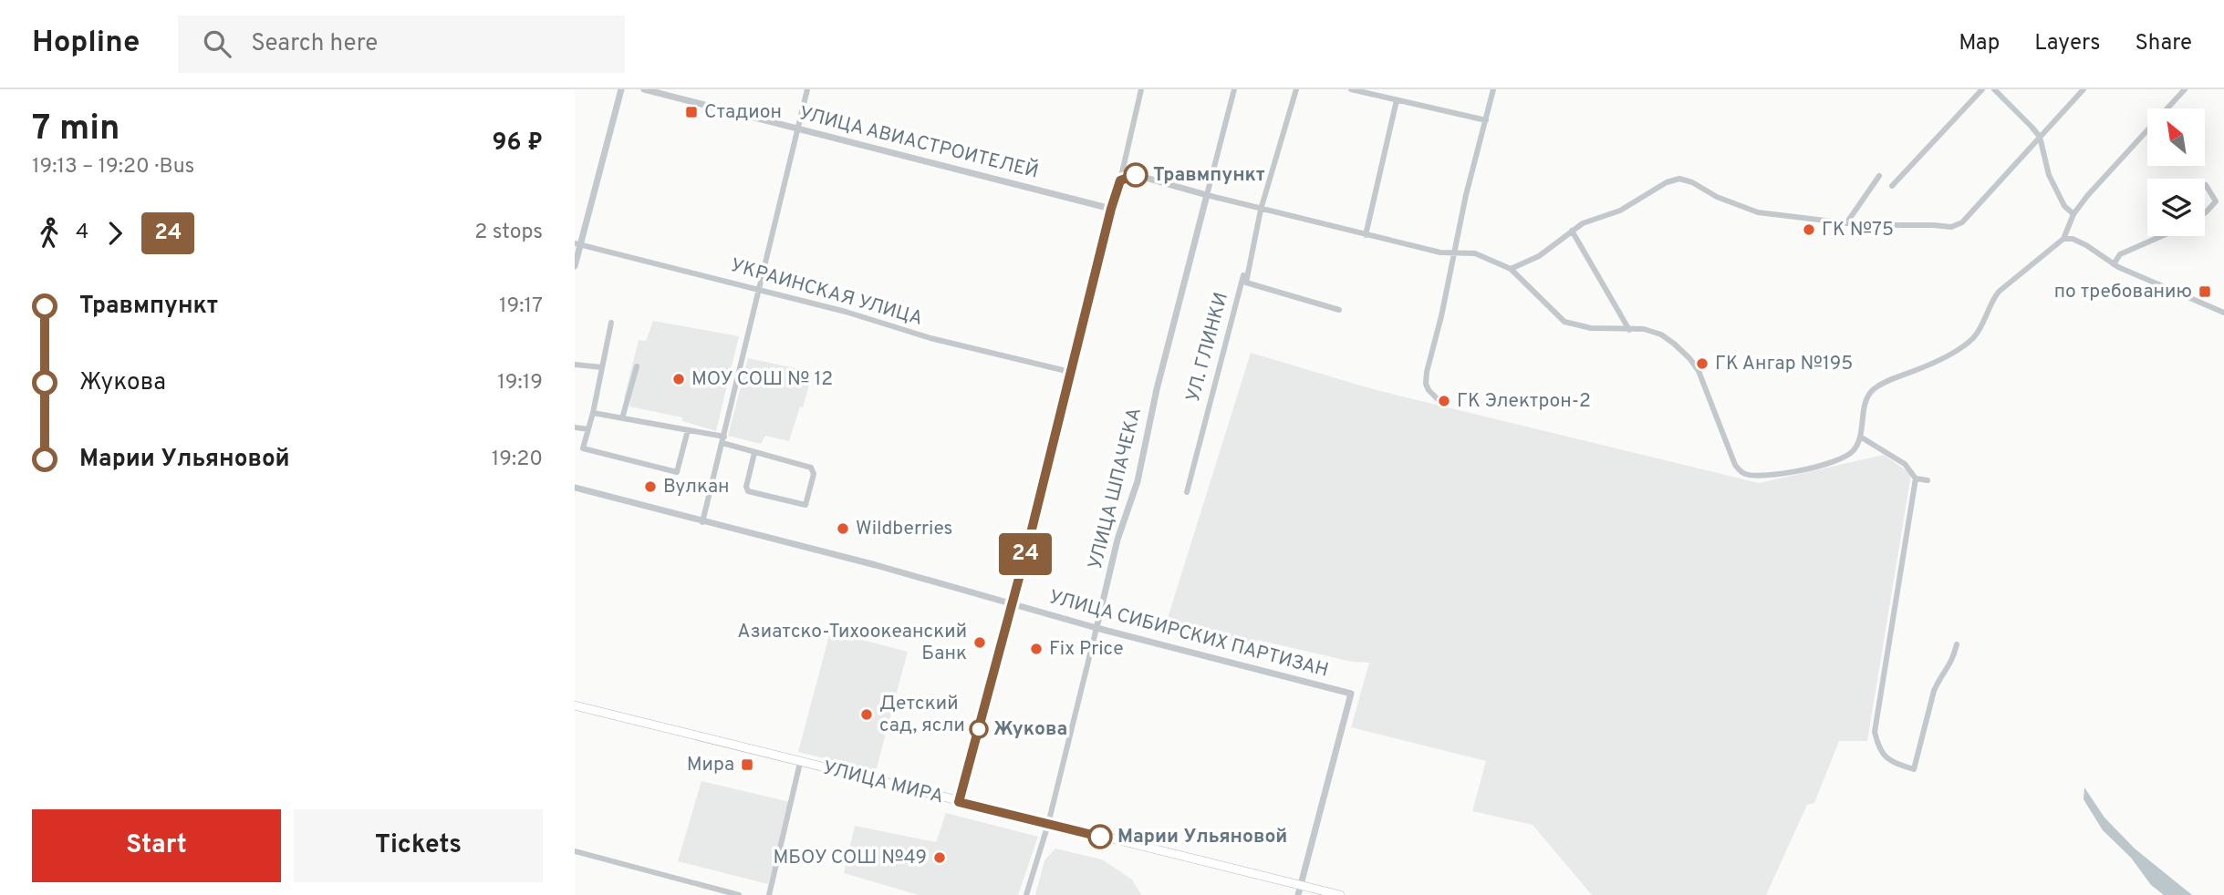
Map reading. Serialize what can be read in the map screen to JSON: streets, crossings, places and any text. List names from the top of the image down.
{
  "streets": {
    "main road": ["УЛИЦА МИРА"],
    "street": [
      "УЛИЦА АВИАСТРОИТЕЛЕЙ",
      "УКРАИНСКАЯ УЛИЦА",
      "УЛ. ГЛИНКИ",
      "УЛИЦА ШПАЧЕКА",
      "УЛИЦА СИБИРСКИХ ПАРТИЗАН"
    ]
  },
  "crossings": [
    ["УЛИЦА ШПАЧЕКА", "УЛИЦА СИБИРСКИХ ПАРТИЗАН"],
    ["УЛИЦА ШПАЧЕКА", "УЛИЦА МИРА"],
    ["УЛИЦА СИБИРСКИХ ПАРТИЗАН", "УЛИЦА МИРА"]
  ],
  "places": {
    "transit": ["Стадион", "по требованию", "Мира"],
    "other": [
      "Травмпункт",
      "ГК №75",
      "ГК Ангар №195",
      "МОУ СОШ № 12",
      "ГК Электрон-2",
      "Вулкан",
      "Wildberries",
      "Азиатско-Тихоокеанский Банк",
      "Fix Price",
      "Детский сад, ясли",
      "Жукова",
      "Марии Ульяновой",
      "МБОУ СОШ №49"
    ]
  },
  "lines": ["bus line 24"],
  "north": "top left",
  "page": {
    "header": "Hopline",
    "search": "Search here",
    "nav": ["Map", "Layers", "Share"],
    "heading": ["7 min", "19:13 – 19:20 · Bus", "96 ₽"],
    "on_map": "24",
    "legs": ["4", "24", "2 stops"],
    "list": [
      {
        "name": "Травмпункт",
        "value": "19:17"
      },
      {
        "name": "Жукова",
        "value": "19:19"
      },
      {
        "name": "Марии Ульяновой",
        "value": "19:20"
      }
    ],
    "buttons": ["Start", "Tickets"]
  }
}
